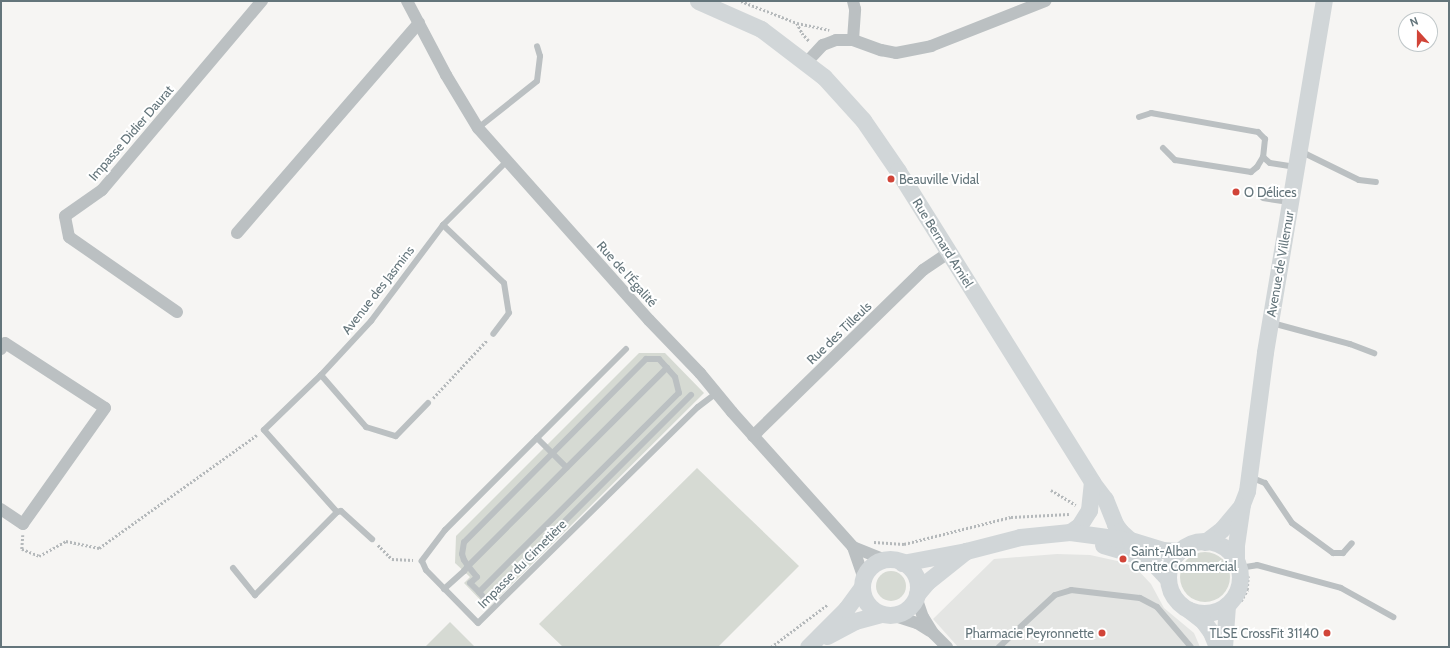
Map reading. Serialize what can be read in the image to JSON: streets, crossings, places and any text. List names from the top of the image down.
{
  "streets": {
    "main road": ["Rue Bernard Amiel", "Avenue de Villemur"],
    "street": ["Impasse Didier Daurat", "Rue de l'Égalité", "Rue des Tilleuls"],
    "lane": ["Avenue des Jasmins", "Impasse du Cimetière"]
  },
  "crossings": [
    ["Rue Bernard Amiel", "Rue des Tilleuls"],
    ["Rue de l'Égalité", "Avenue des Jasmins"],
    ["Rue de l'Égalité", "Rue des Tilleuls"],
    ["Rue de l'Égalité", "Impasse du Cimetière"]
  ],
  "places": [
    "Beauville Vidal",
    "O Délices",
    "Saint-Alban Centre Commercial",
    "Pharmacie Peyronnette",
    "TLSE CrossFit 31140"
  ],
  "north": "top"
}
